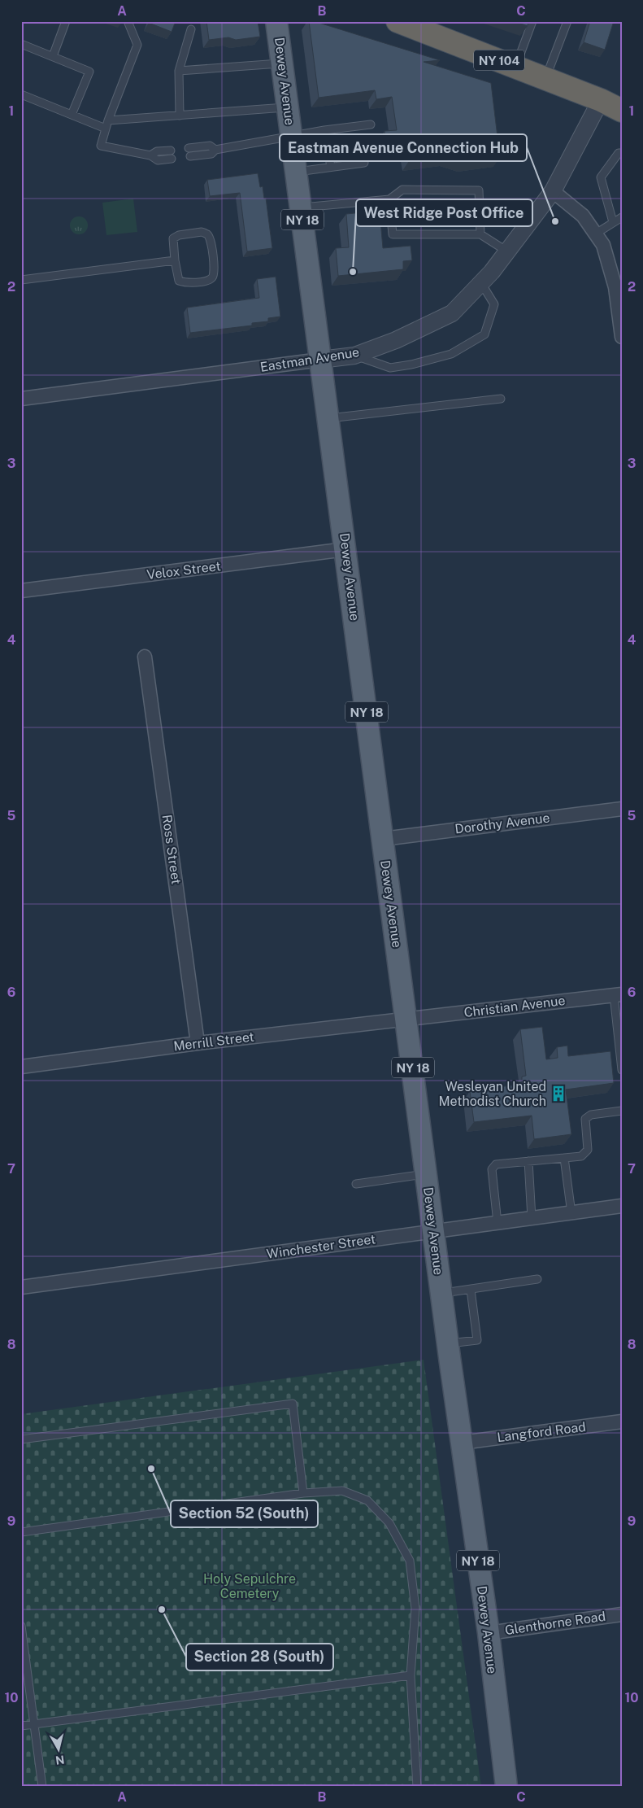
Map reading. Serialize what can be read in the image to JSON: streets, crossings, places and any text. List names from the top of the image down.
{
  "streets": {
    "highway": ["NY 104"],
    "main road": ["Dewey Avenue", "NY 18"],
    "street": [
      "Eastman Avenue",
      "Velox Street",
      "Dorothy Avenue",
      "Ross Street",
      "Christian Avenue",
      "Merrill Street",
      "Winchester Street",
      "Langford Road",
      "Glenthorne Road"
    ]
  },
  "crossings": [
    ["NY 104", "Eastman Avenue"],
    ["Dewey Avenue", "Eastman Avenue"],
    ["Dewey Avenue", "Velox Street"],
    ["Dewey Avenue", "Dorothy Avenue"],
    ["Dewey Avenue", "Christian Avenue"],
    ["Dewey Avenue", "Merrill Street"],
    ["Dewey Avenue", "Winchester Street"],
    ["Dewey Avenue", "Langford Road"],
    ["Dewey Avenue", "Glenthorne Road"],
    ["Ross Street", "Merrill Street"],
    ["Christian Avenue", "Merrill Street"]
  ],
  "parks": ["Holy Sepulchre Cemetery"],
  "places": {
    "other": [
      "Eastman Avenue Connection Hub",
      "West Ridge Post Office",
      "Section 52 (South)",
      "Section 28 (South)"
    ],
    "building": ["Wesleyan United Methodist Church"]
  },
  "north": "bottom",
  "grid": {
    "columns": ["A", "B", "C"],
    "rows": [
      "1",
      "2",
      "3",
      "4",
      "5",
      "6",
      "7",
      "8",
      "9",
      "10"
    ]
  }
}
